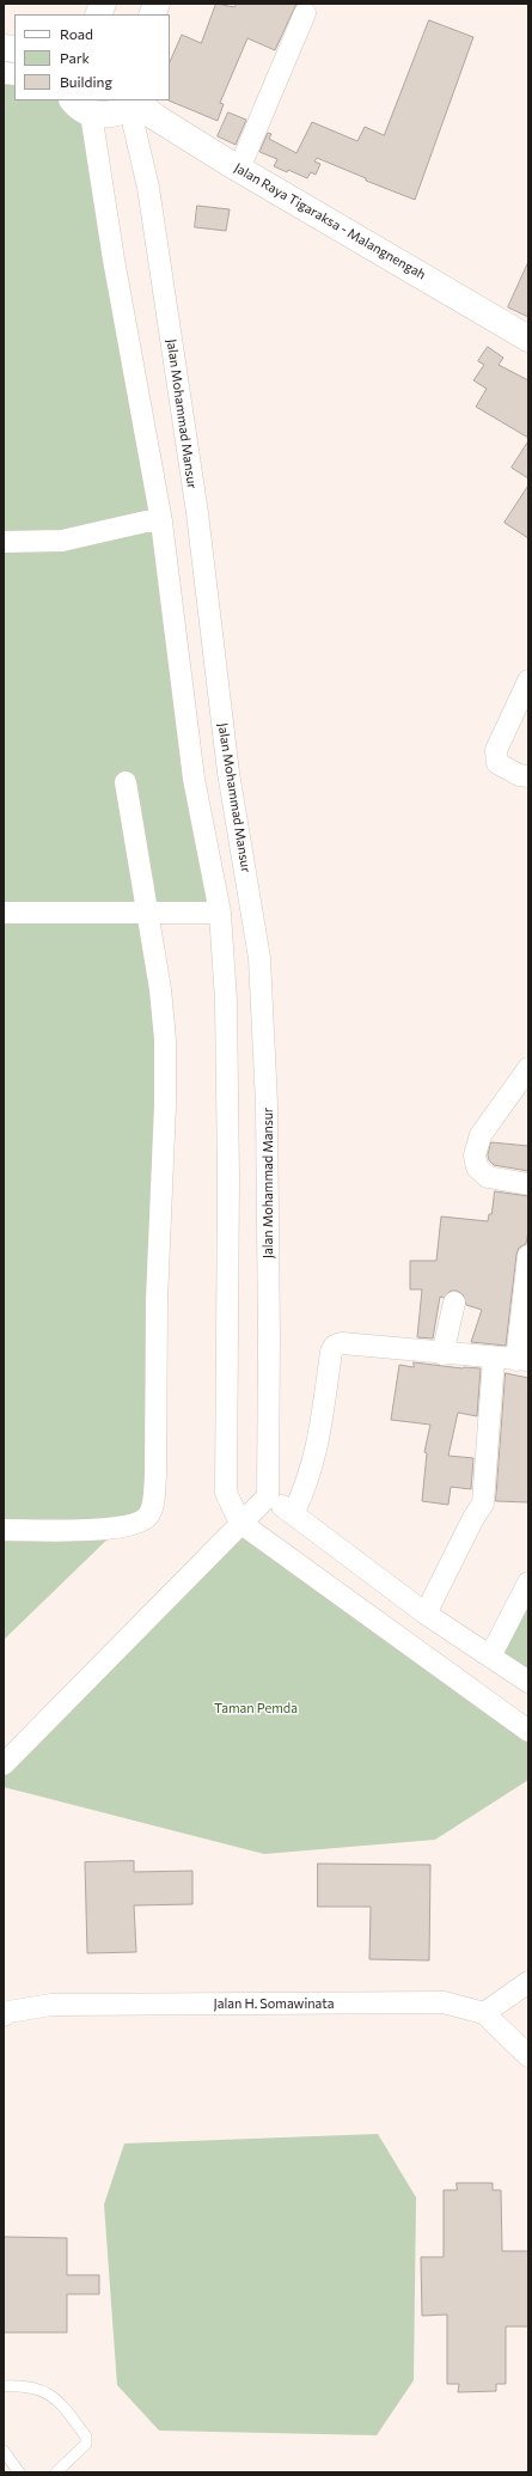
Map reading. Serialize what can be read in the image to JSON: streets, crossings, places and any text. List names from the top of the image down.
{
  "streets": {
    "main road": ["Jalan Raya Tigaraksa - Malangnengah"],
    "street": ["Jalan Mohammad Mansur", "Jalan H. Somawinata"]
  },
  "crossings": [
    ["Jalan Raya Tigaraksa - Malangnengah", "Jalan Mohammad Mansur"]
  ],
  "parks": ["Taman Pemda"],
  "legend": ["Road", "Park", "Building"]
}
